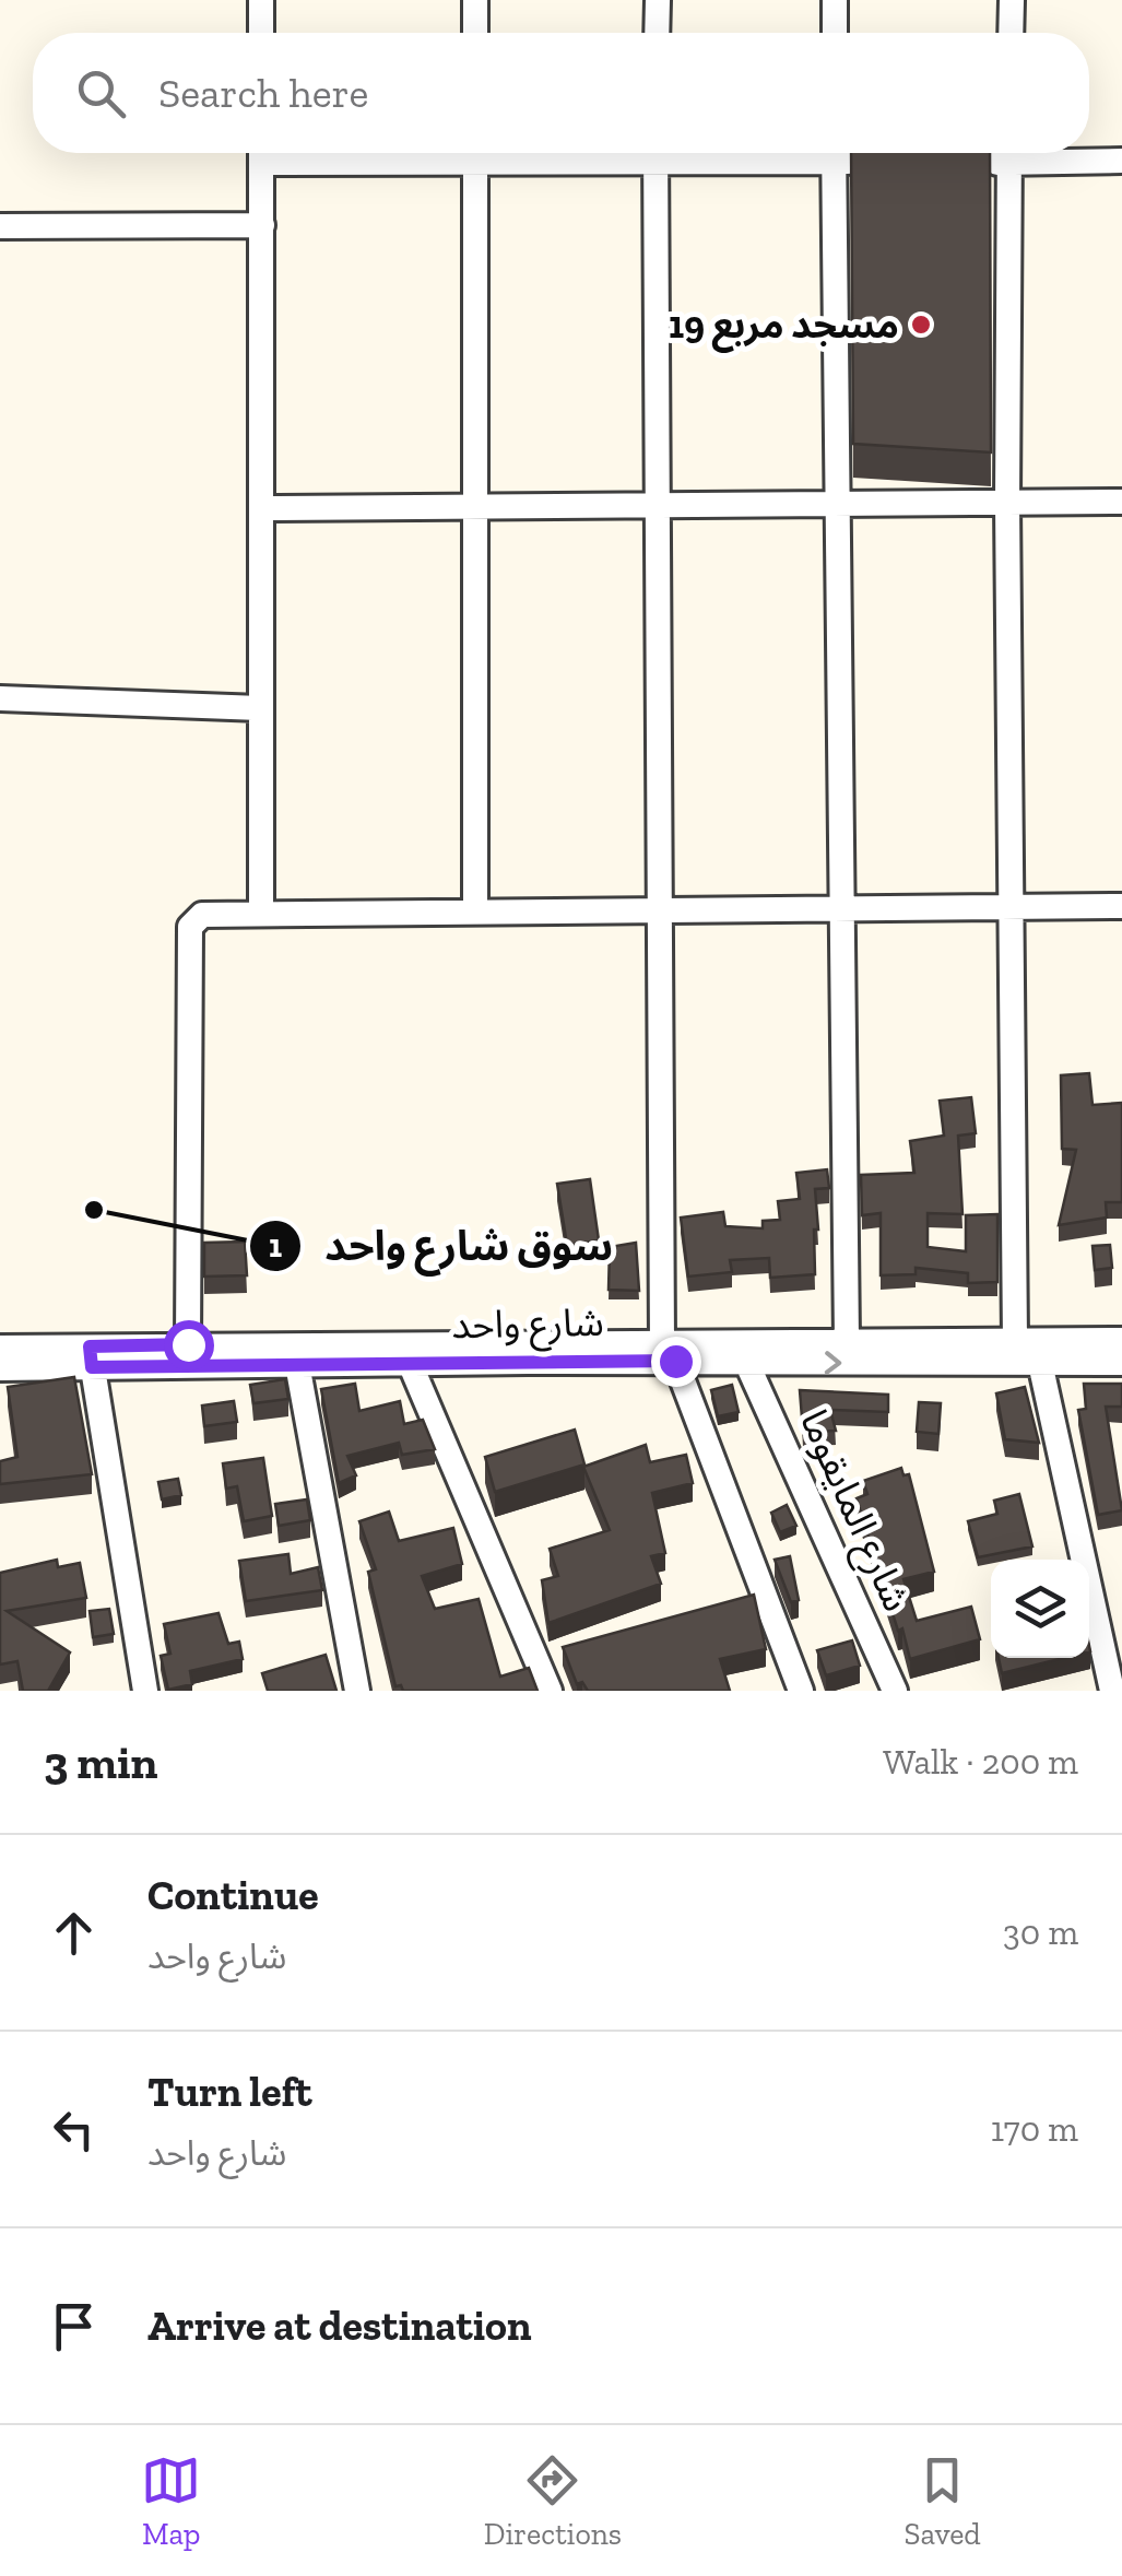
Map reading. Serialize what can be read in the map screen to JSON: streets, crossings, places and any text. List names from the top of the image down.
{
  "streets": {
    "street": ["شارع واحد", "شارع المايقوما"]
  },
  "crossings": [
    ["شارع واحد", "شارع المايقوما"]
  ],
  "places": ["مسجد مربع 19", "سوق شارع واحد"],
  "page": {
    "search": "Search here",
    "heading": ["3 min", "Walk · 200 m"],
    "list": [
      ["Continue", "شارع واحد", "30 m"],
      ["Turn left", "شارع واحد", "170 m"],
      "Arrive at destination"
    ],
    "nav": ["Map", "Directions", "Saved"]
  }
}
